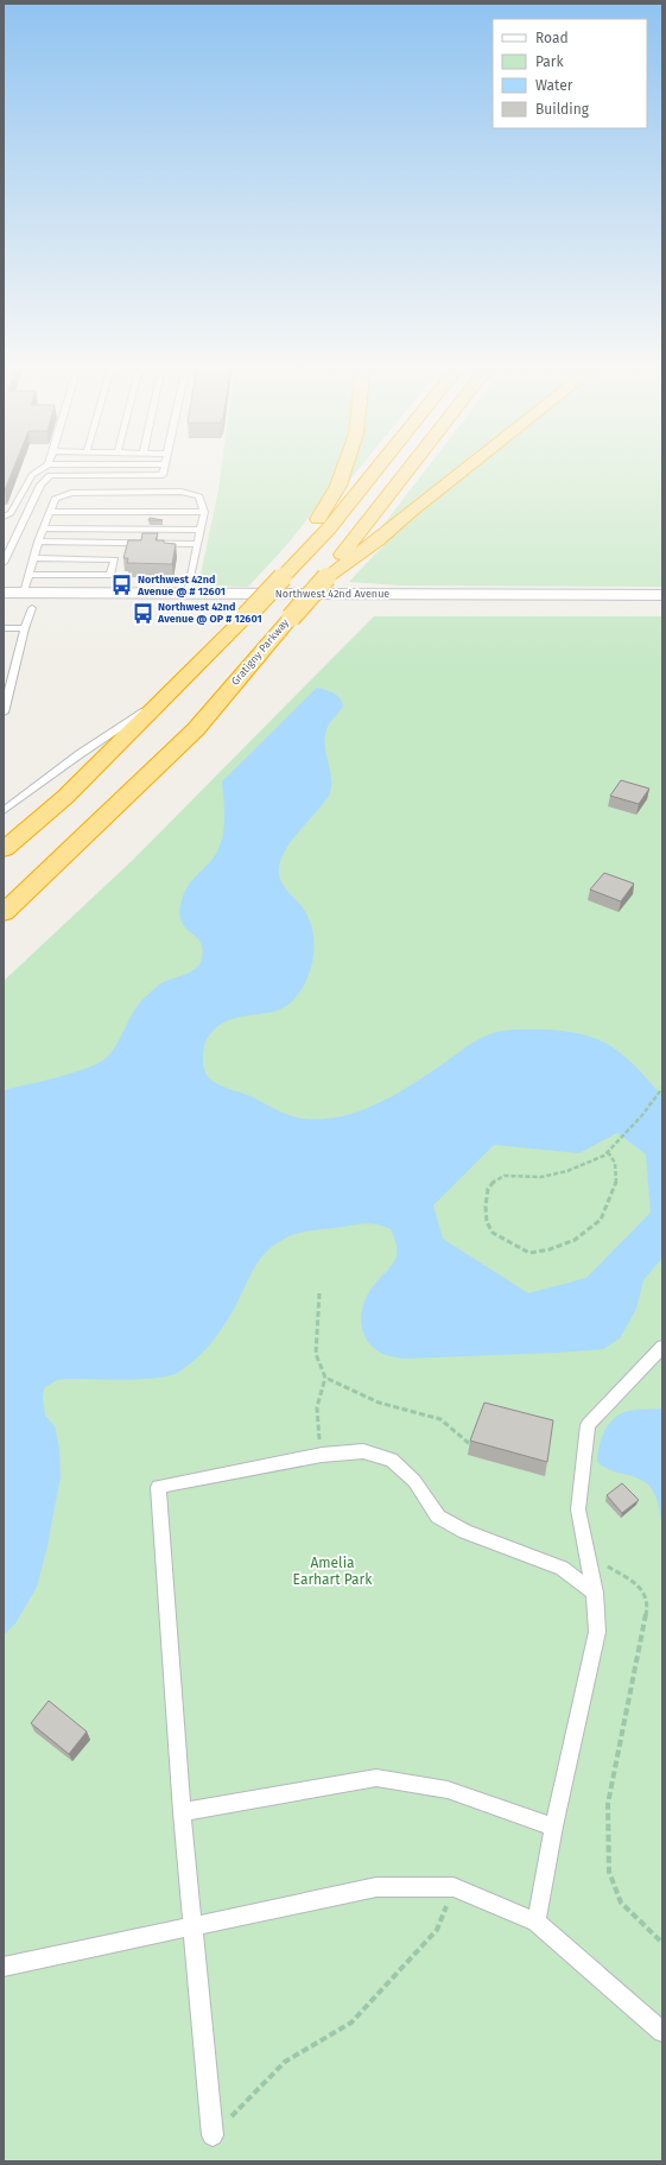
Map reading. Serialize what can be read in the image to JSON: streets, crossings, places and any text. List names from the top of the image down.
{
  "streets": {
    "highway": ["Gratigny Parkway"],
    "main road": ["Northwest 42nd Avenue"]
  },
  "parks": ["Amelia Earhart Park"],
  "places": {
    "bus stop": ["Northwest 42nd Avenue @ # 12601", "Northwest 42nd Avenue @ OP # 12601"]
  },
  "legend": [
    "Road",
    "Park",
    "Water",
    "Building"
  ]
}
